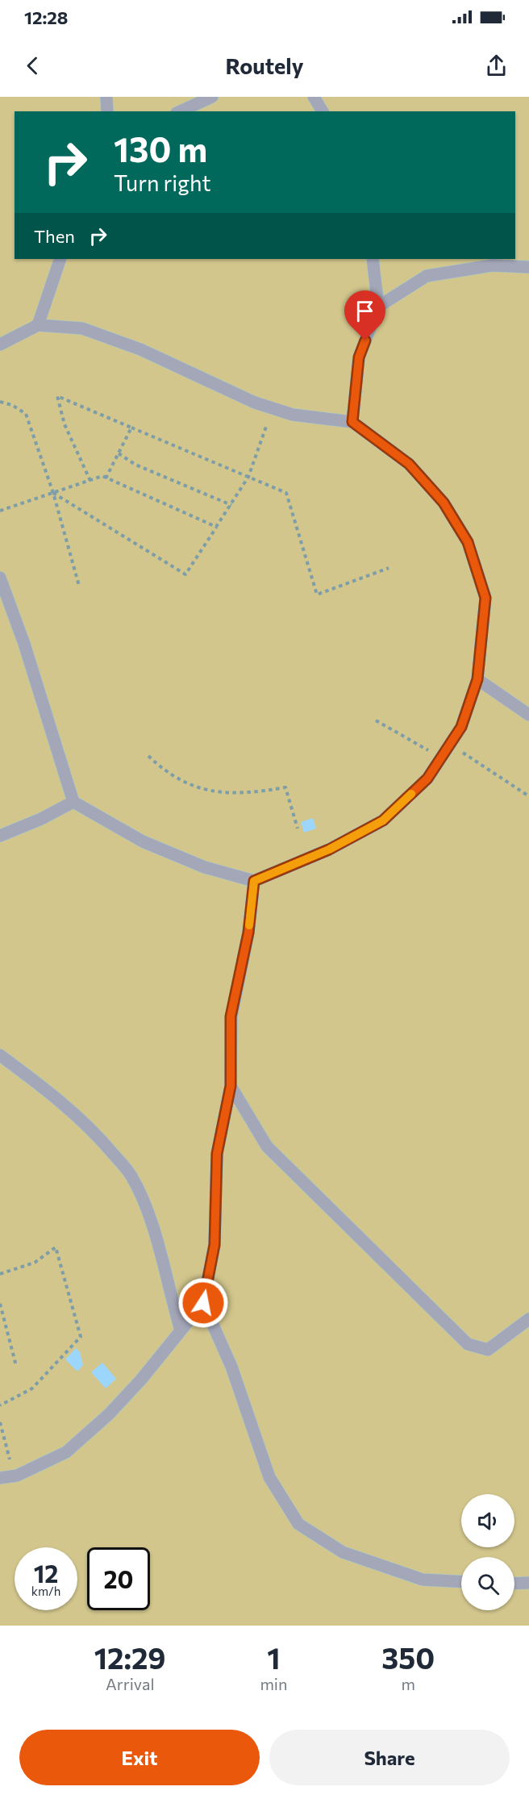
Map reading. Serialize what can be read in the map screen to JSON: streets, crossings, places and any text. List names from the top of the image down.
{
  "page": {
    "status": "12:28",
    "header": "Routely",
    "turn": ["130 m", "Turn right"],
    "then": "Then",
    "speed": "12 km/h",
    "limit": "20",
    "eta": [
      "12:29",
      "Arrival",
      "1",
      "min",
      "350",
      "m"
    ],
    "buttons": ["Exit", "Share"]
  }
}
